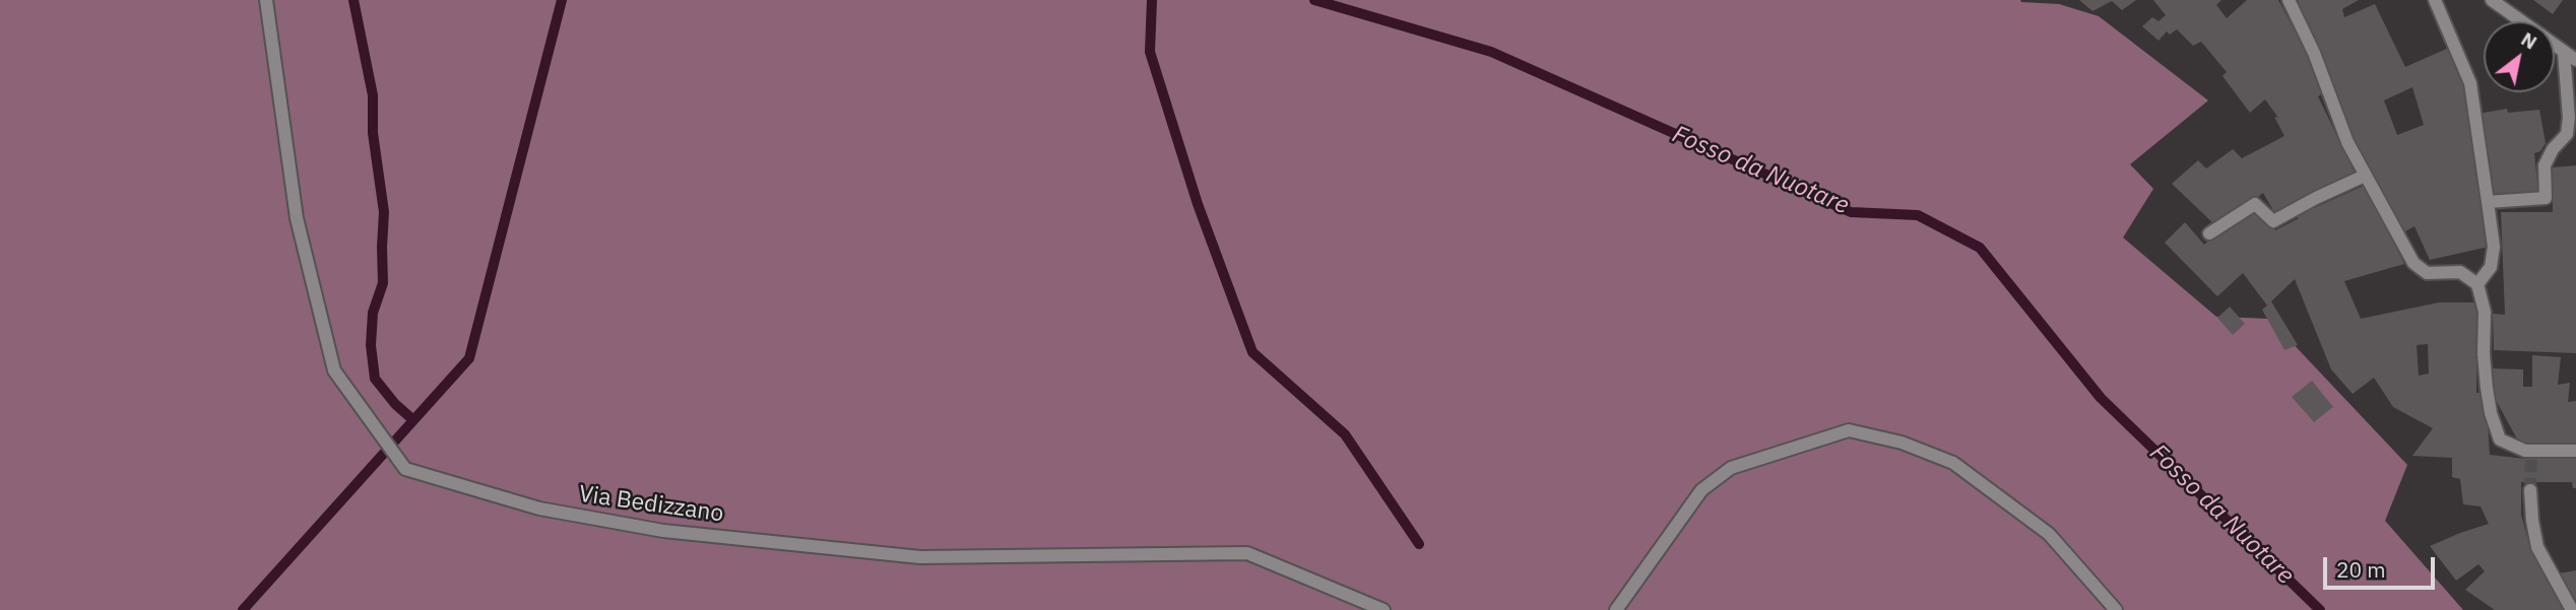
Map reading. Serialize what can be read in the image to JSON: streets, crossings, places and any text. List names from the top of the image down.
{
  "streets": {
    "street": ["Via Bedizzano"]
  },
  "water": ["Fosso da Nuotare"],
  "scale_bar": "20 m",
  "north": "top right"
}
